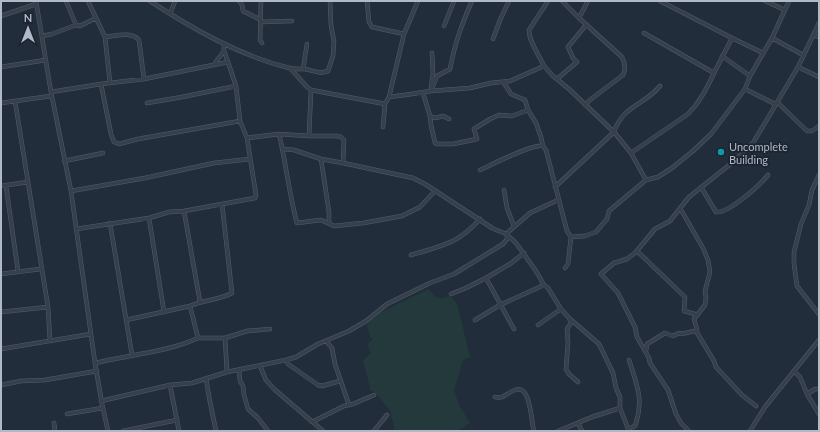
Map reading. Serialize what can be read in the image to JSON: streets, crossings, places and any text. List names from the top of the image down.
{
  "places": ["Uncomplete Building"],
  "north": "top"
}
